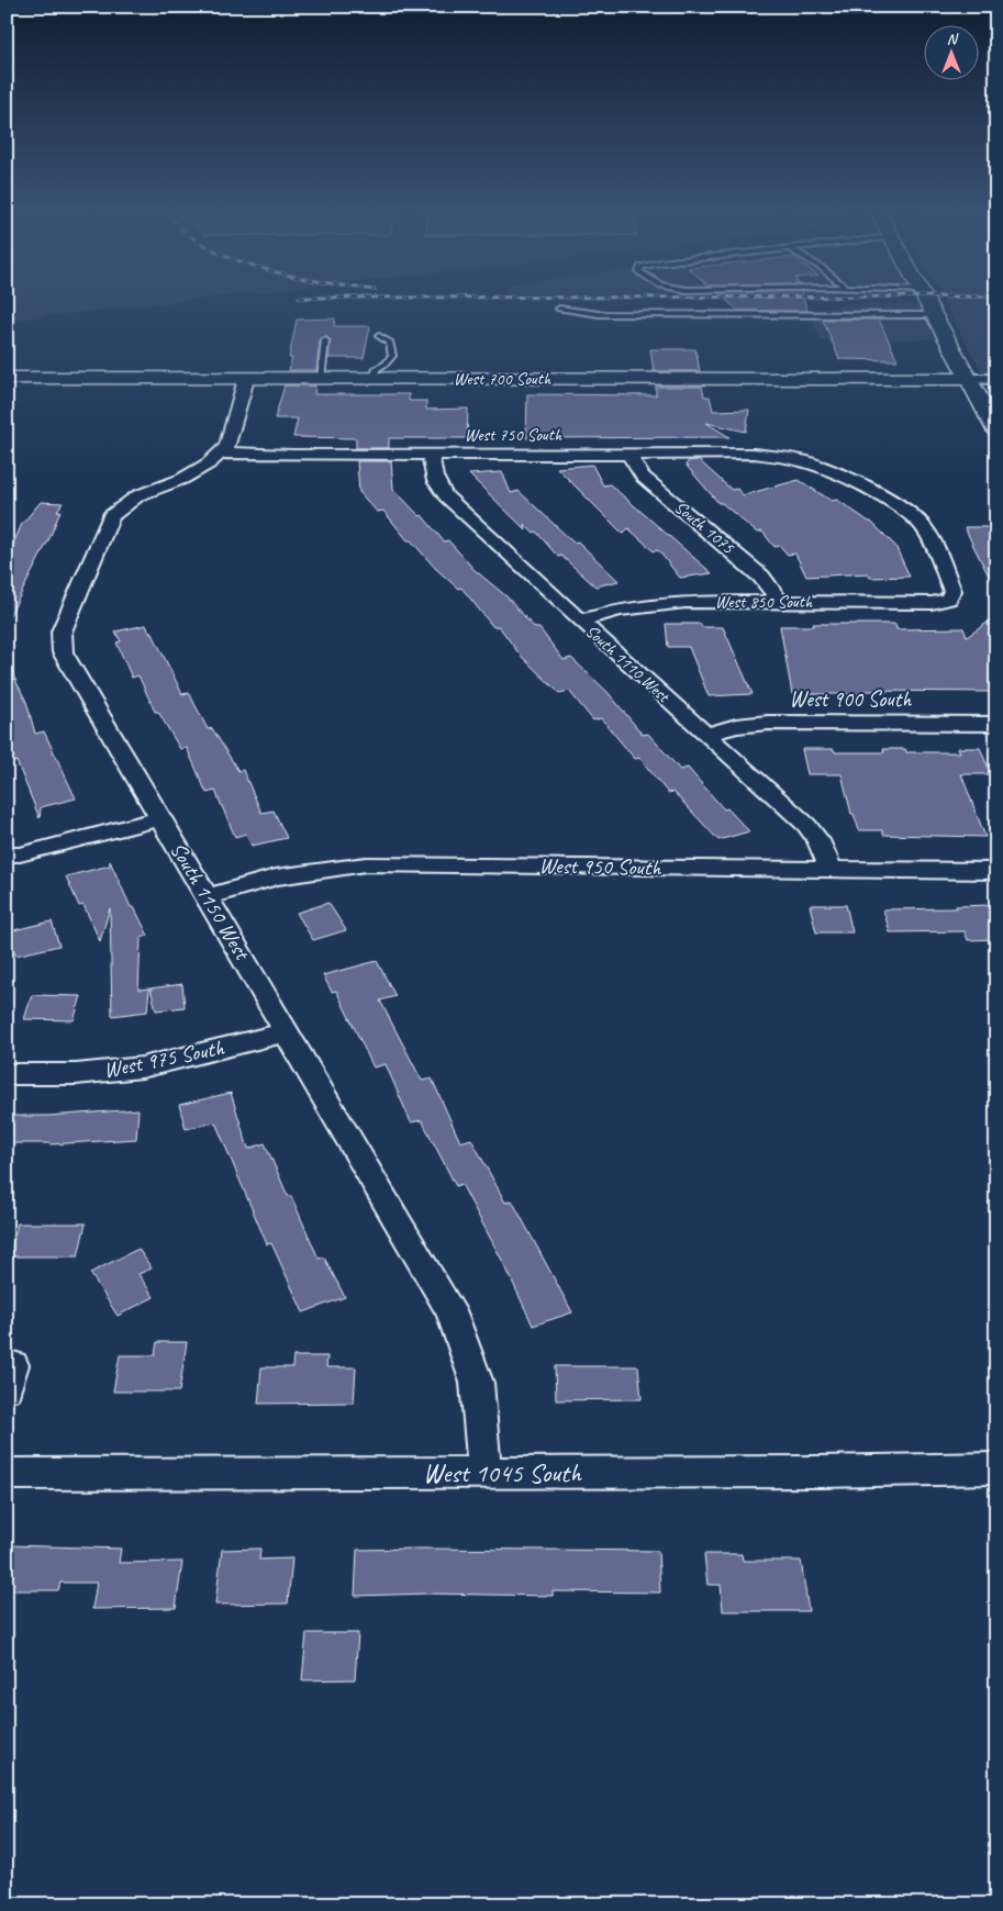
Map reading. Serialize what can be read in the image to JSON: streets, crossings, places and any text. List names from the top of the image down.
{
  "streets": {
    "street": [
      "West 700 South",
      "West 750 South",
      "South 1075",
      "West 850 South",
      "South 1110 West",
      "West 900 South",
      "West 950 South",
      "South 1150 West",
      "West 975 South",
      "West 1045 South"
    ]
  },
  "crossings": [
    ["West 700 South", "South 1150 West"],
    ["West 750 South", "South 1075"],
    ["West 750 South", "West 850 South"],
    ["West 750 South", "South 1110 West"],
    ["West 750 South", "South 1150 West"],
    ["South 1075", "West 850 South"],
    ["West 850 South", "South 1110 West"],
    ["South 1110 West", "West 900 South"],
    ["South 1110 West", "West 950 South"],
    ["West 950 South", "South 1150 West"],
    ["South 1150 West", "West 975 South"],
    ["South 1150 West", "West 1045 South"]
  ],
  "north": "top"
}
